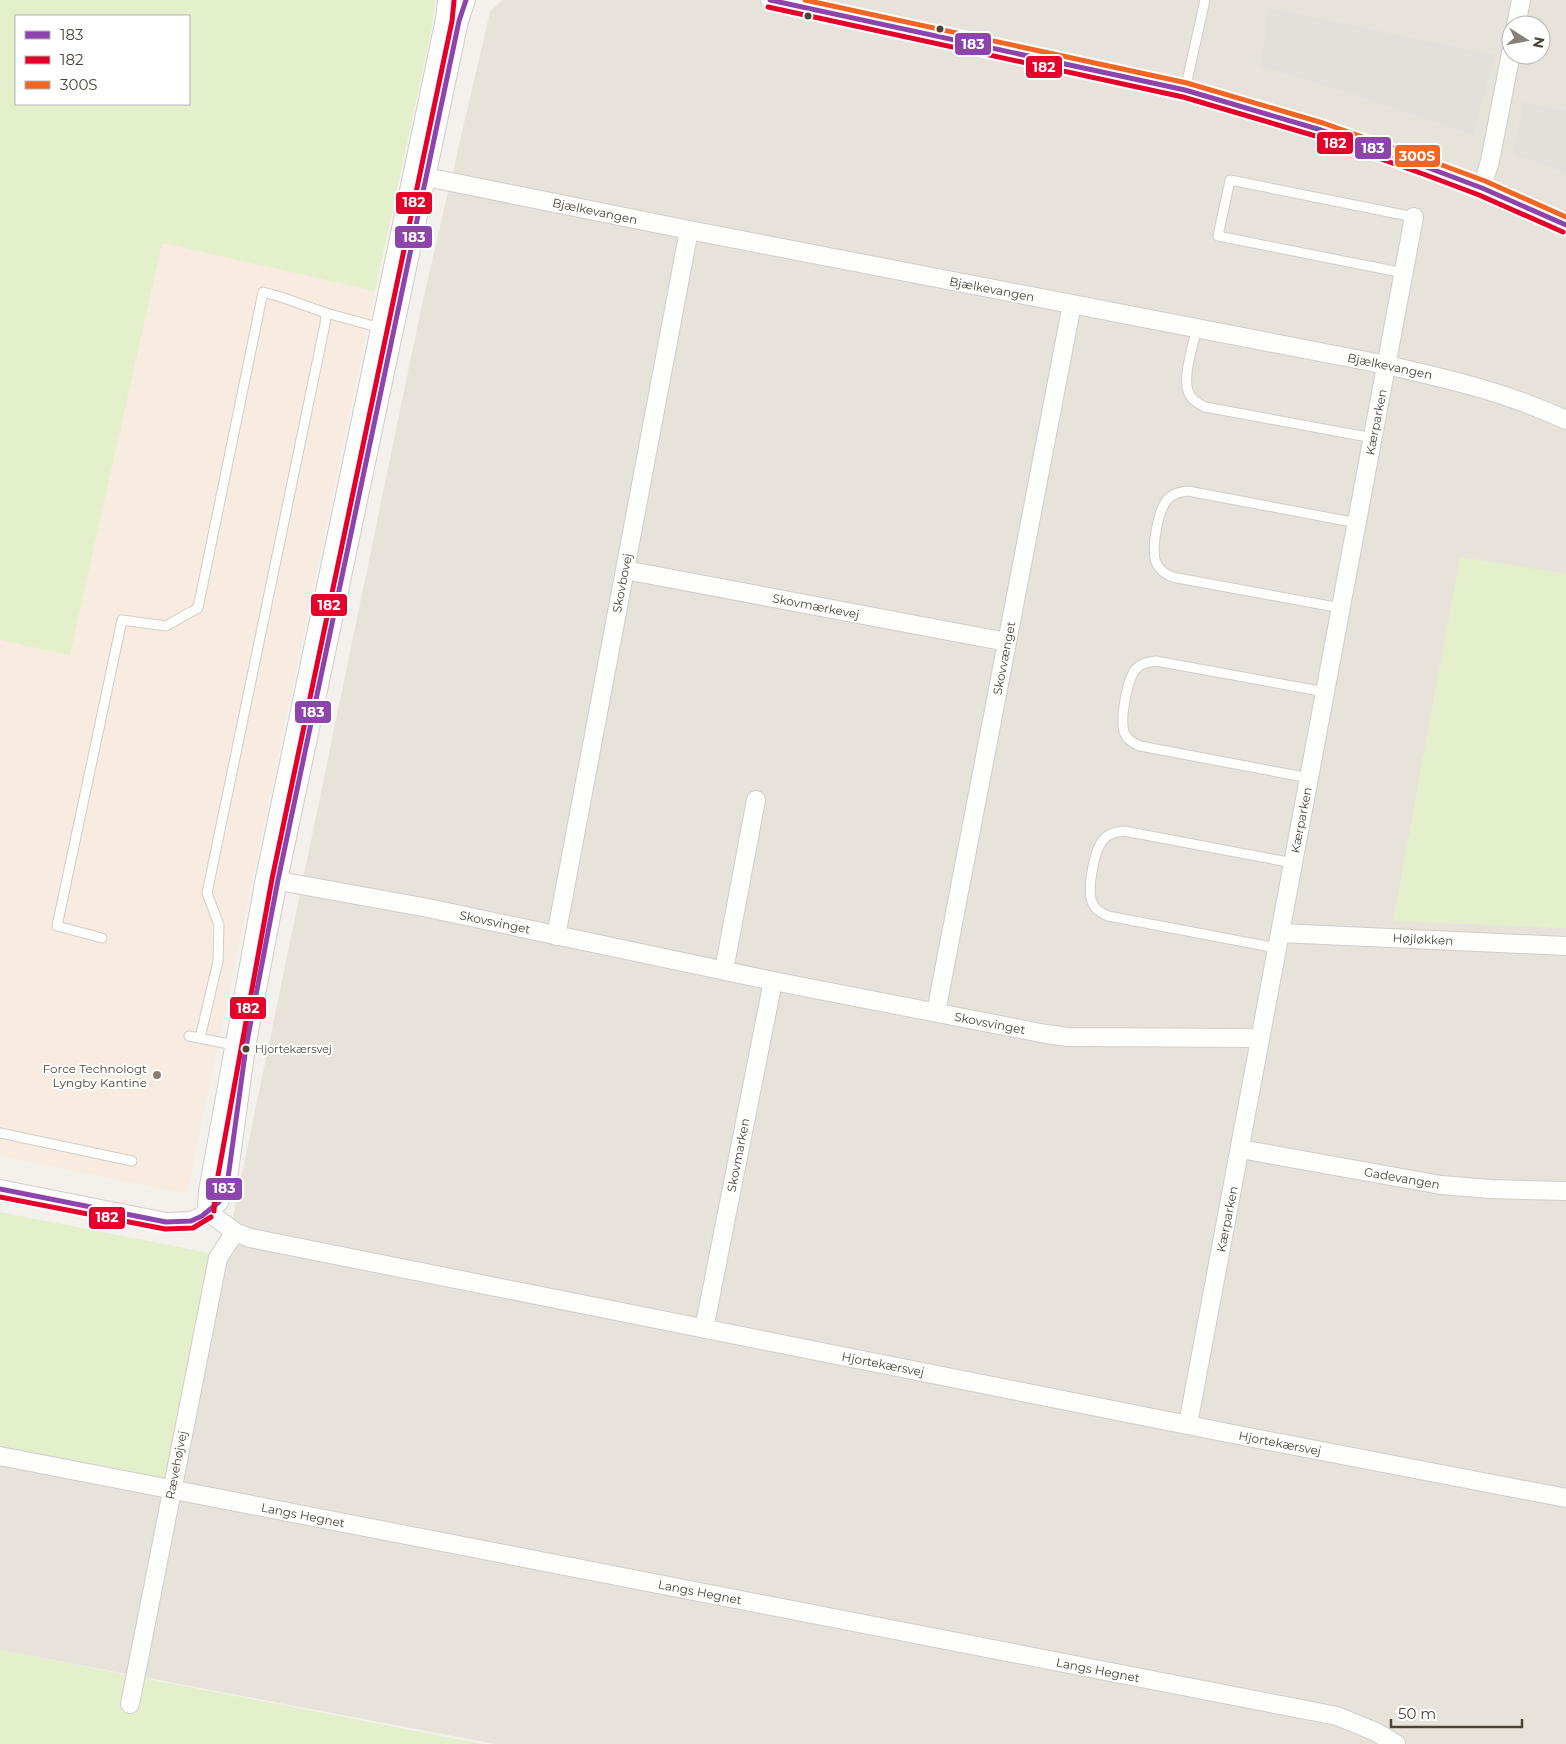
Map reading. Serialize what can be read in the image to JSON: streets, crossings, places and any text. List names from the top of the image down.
{
  "streets": {
    "street": [
      "Bjælkevangen",
      "Kærparken",
      "Skovbovej",
      "Skovmærkevej",
      "Skovvænget",
      "Skovsvinget",
      "Højløkken",
      "Skovmarken",
      "Gadevangen",
      "Hjortekærsvej",
      "Rævehøjvej",
      "Langs Hegnet"
    ]
  },
  "crossings": [
    ["Bjælkevangen", "Kærparken"],
    ["Bjælkevangen", "Skovbovej"],
    ["Bjælkevangen", "Skovvænget"],
    ["Kærparken", "Skovsvinget"],
    ["Kærparken", "Højløkken"],
    ["Kærparken", "Gadevangen"],
    ["Kærparken", "Hjortekærsvej"],
    ["Skovbovej", "Skovmærkevej"],
    ["Skovbovej", "Skovsvinget"],
    ["Skovmærkevej", "Skovvænget"],
    ["Skovvænget", "Skovsvinget"],
    ["Skovsvinget", "Skovmarken"],
    ["Skovmarken", "Hjortekærsvej"],
    ["Hjortekærsvej", "Rævehøjvej"],
    ["Rævehøjvej", "Langs Hegnet"]
  ],
  "places": ["Hjortekærsvej", "Force Technologt Lyngby Kantine"],
  "lines": ["transit line 183", "transit line 300S", "transit line 182"],
  "legend": ["183", "182", "300S"],
  "scale_bar": "50 m",
  "north": "right"
}
